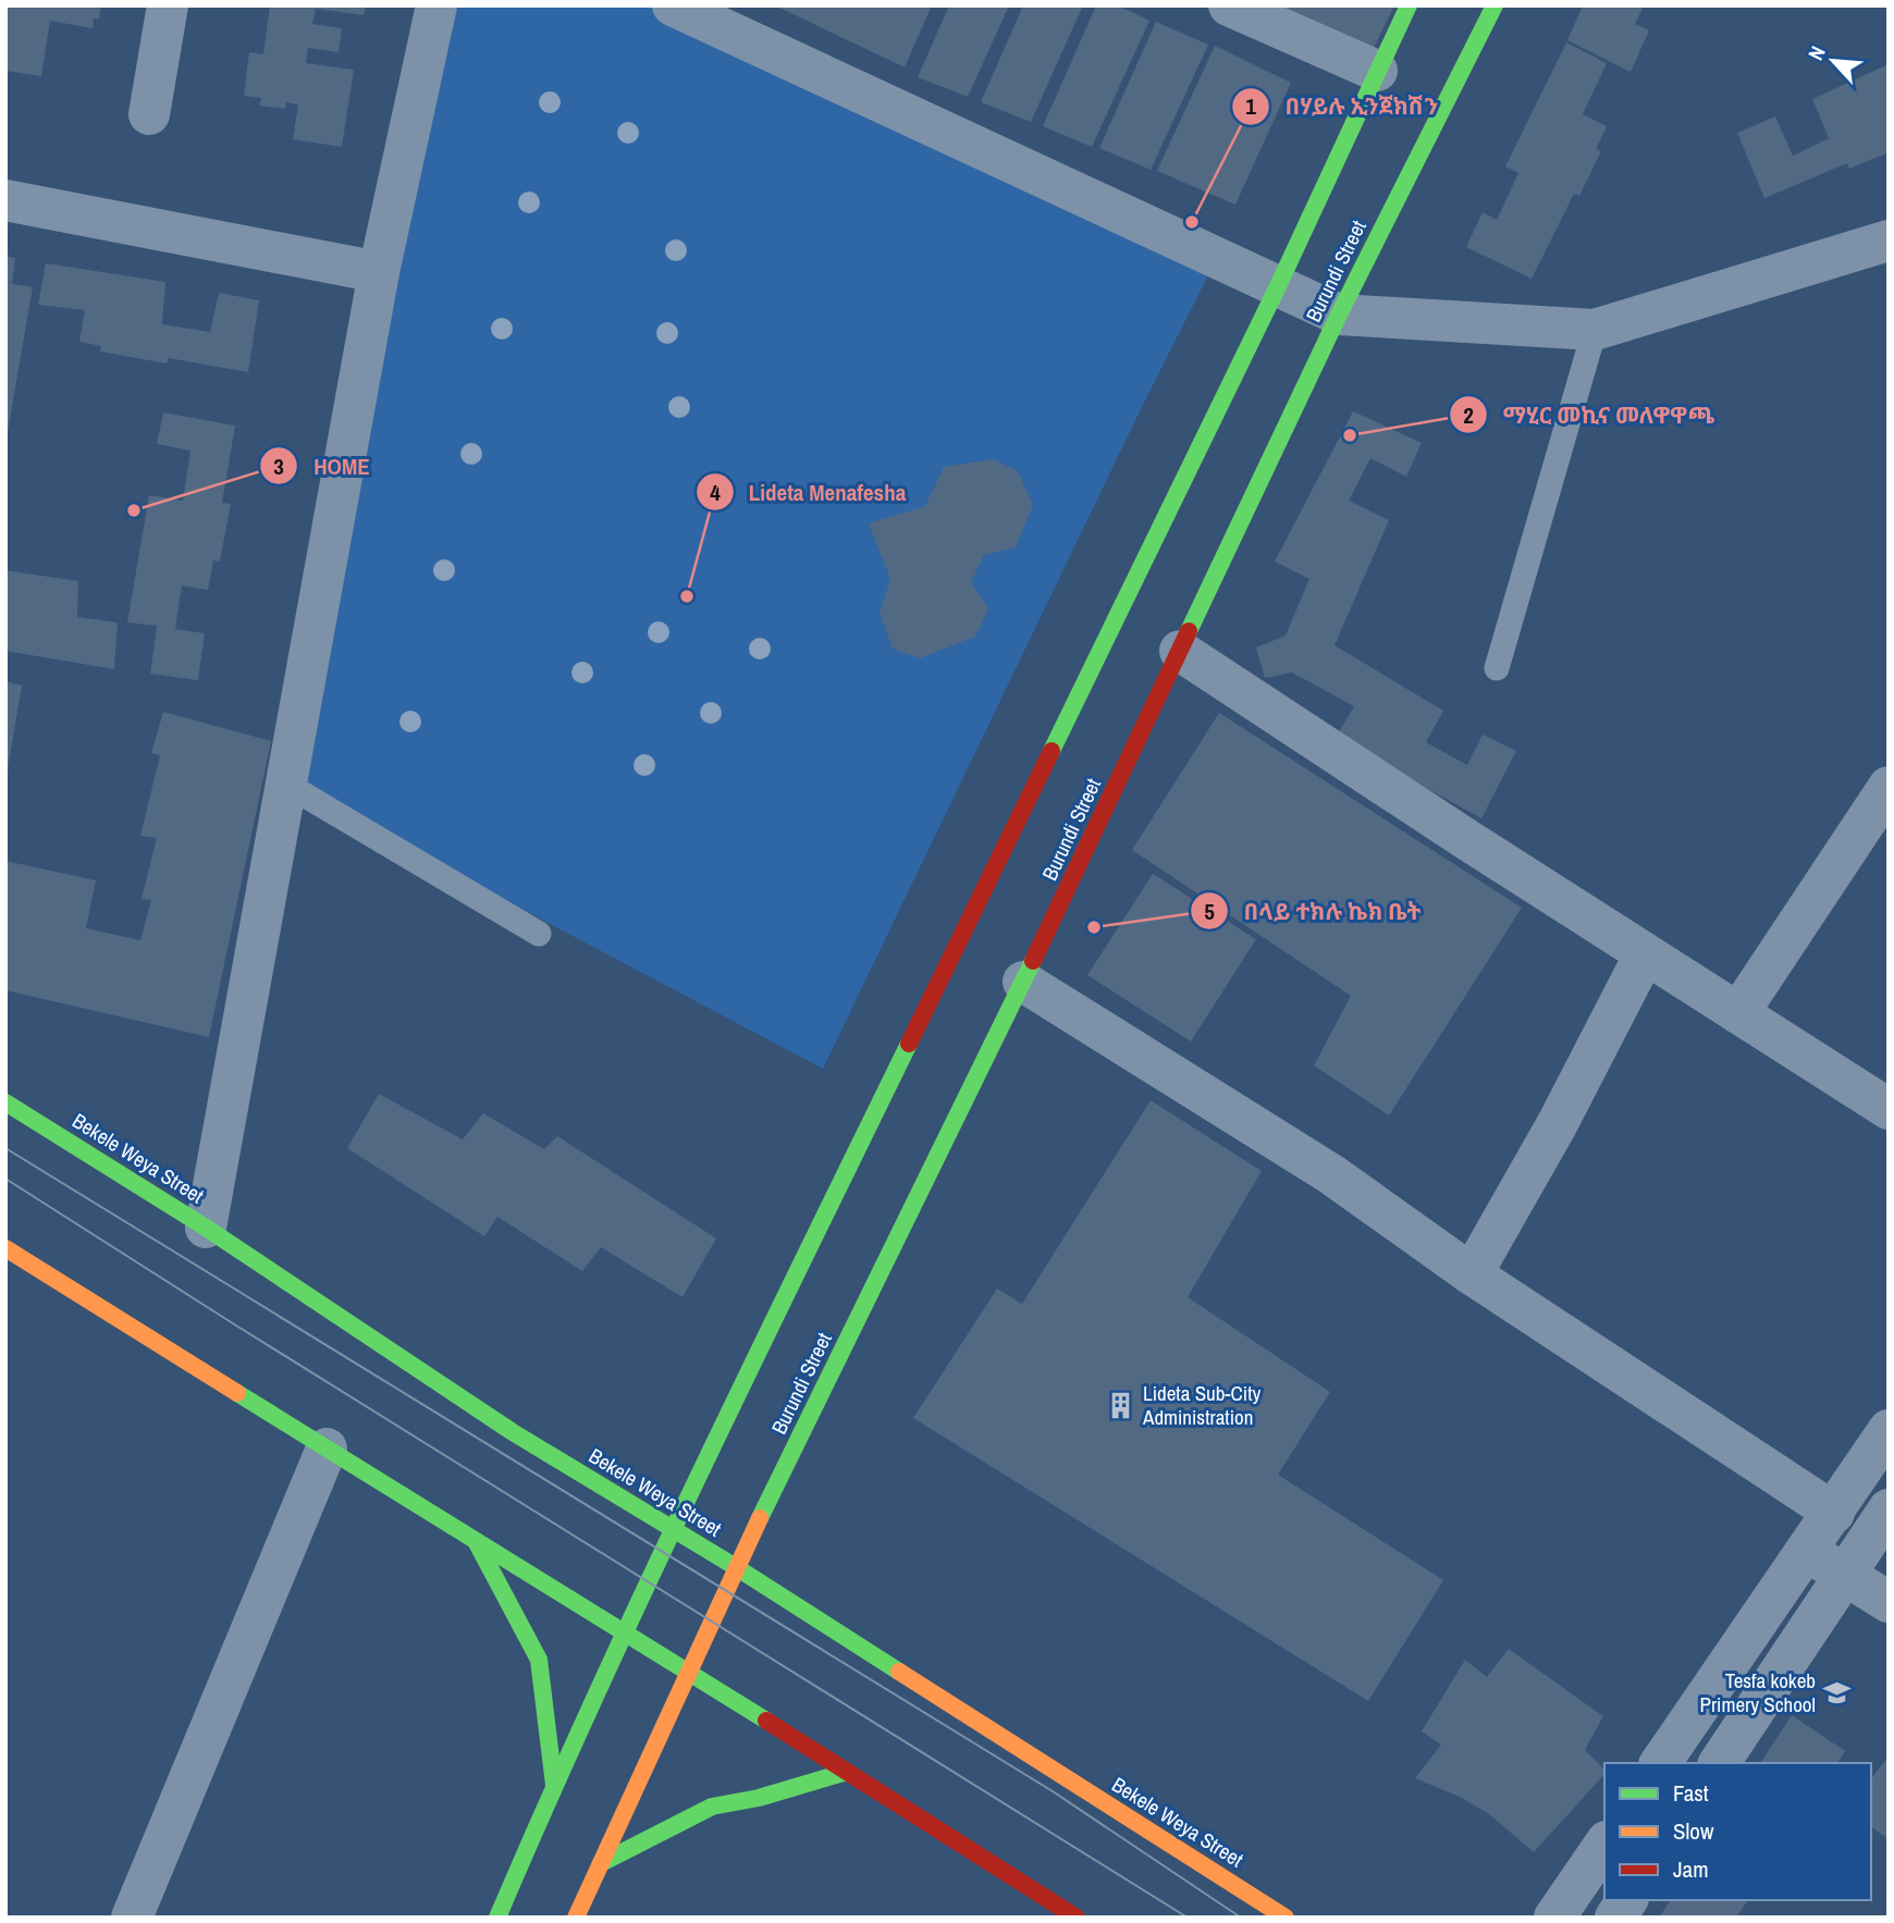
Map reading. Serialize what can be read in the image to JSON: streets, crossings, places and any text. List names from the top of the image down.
{
  "streets": {
    "main road": ["Burundi Street", "Bekele Weya Street"]
  },
  "crossings": [
    ["Burundi Street", "Bekele Weya Street"]
  ],
  "places": {
    "other": [
      "በሃይሉ ኢንጀክሽን",
      "ማሂር መኪና መለዋዋጫ",
      "HOME",
      "Lideta Menafesha",
      "በላይ ተክሉ ኬክ ቤት"
    ],
    "building": ["Lideta Sub-City Administration"],
    "school or university": ["Tesfa kokeb Primery School"]
  },
  "legend": ["Fast", "Slow", "Jam"],
  "north": "top left"
}
